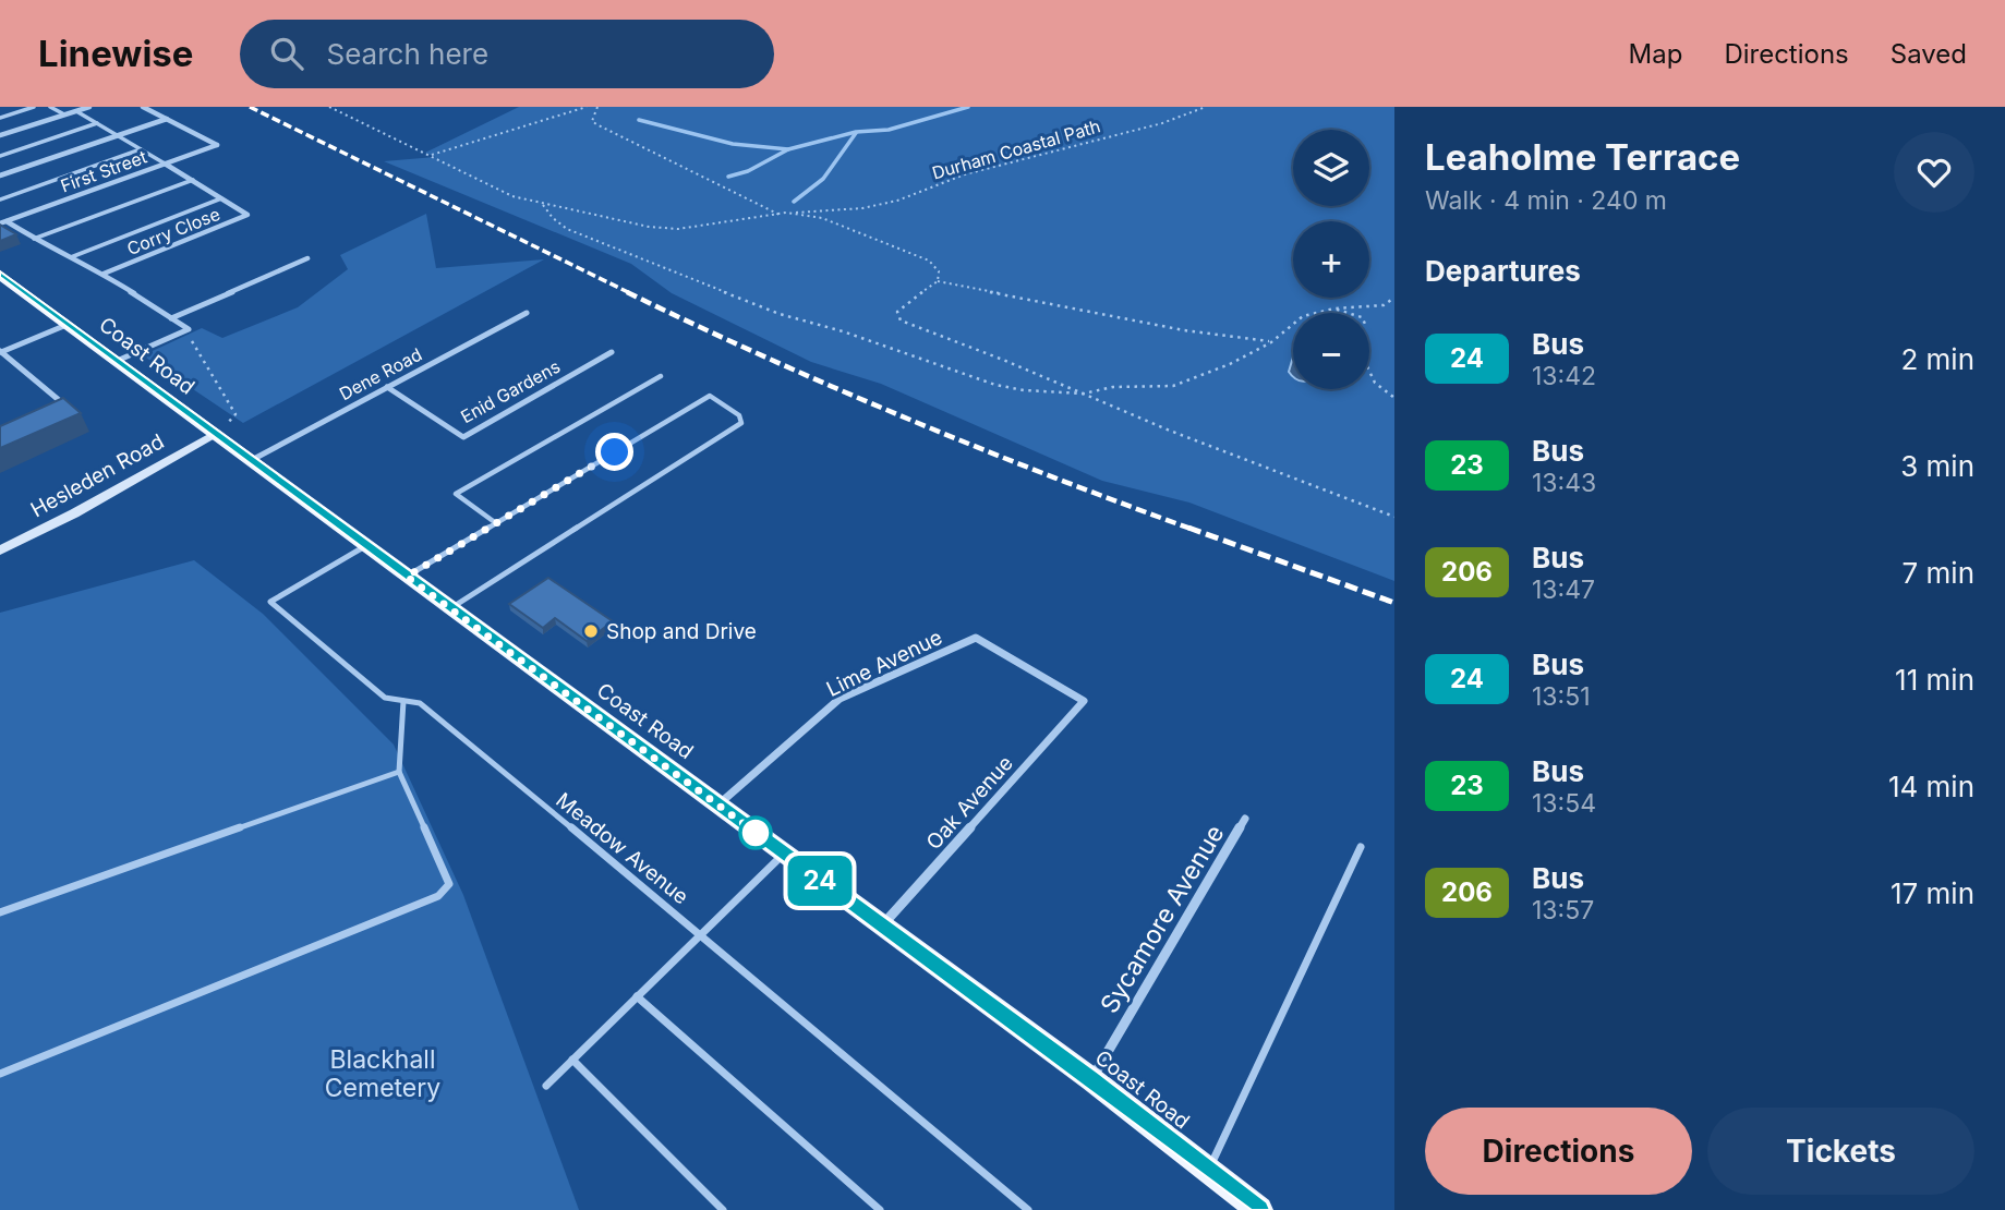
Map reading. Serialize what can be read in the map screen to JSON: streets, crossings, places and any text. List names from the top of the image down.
{
  "streets": {
    "main road": ["Coast Road", "Hesleden Road"],
    "street": [
      "First Street",
      "Corry Close",
      "Dene Road",
      "Enid Gardens",
      "Lime Avenue",
      "Oak Avenue",
      "Sycamore Avenue"
    ],
    "lane": ["Meadow Avenue"],
    "path": ["Durham Coastal Path"]
  },
  "crossings": [
    ["First Street", "Corry Close"],
    ["Coast Road", "Dene Road"],
    ["Coast Road", "Hesleden Road"],
    ["Coast Road", "Lime Avenue"],
    ["Coast Road", "Oak Avenue"],
    ["Coast Road", "Meadow Avenue"],
    ["Coast Road", "Sycamore Avenue"],
    ["Dene Road", "Enid Gardens"],
    ["Lime Avenue", "Oak Avenue"]
  ],
  "parks": ["Blackhall Cemetery"],
  "places": ["Shop and Drive"],
  "lines": ["bus line 24"],
  "page": {
    "header": "Linewise",
    "search": "Search here",
    "nav": ["Map", "Directions", "Saved"],
    "on_map": "24",
    "heading": [
      ["Leaholme Terrace", "Walk · 4 min · 240 m"],
      "Departures"
    ],
    "map_buttons": ["+", "−"],
    "list": [
      {
        "mark": "24",
        "name": "Bus",
        "note": "13:42",
        "value": "2 min"
      },
      {
        "mark": "23",
        "name": "Bus",
        "note": "13:43",
        "value": "3 min"
      },
      {
        "mark": "206",
        "name": "Bus",
        "note": "13:47",
        "value": "7 min"
      },
      {
        "mark": "24",
        "name": "Bus",
        "note": "13:51",
        "value": "11 min"
      },
      {
        "mark": "23",
        "name": "Bus",
        "note": "13:54",
        "value": "14 min"
      },
      {
        "mark": "206",
        "name": "Bus",
        "note": "13:57",
        "value": "17 min"
      }
    ],
    "buttons": ["Directions", "Tickets"]
  }
}
